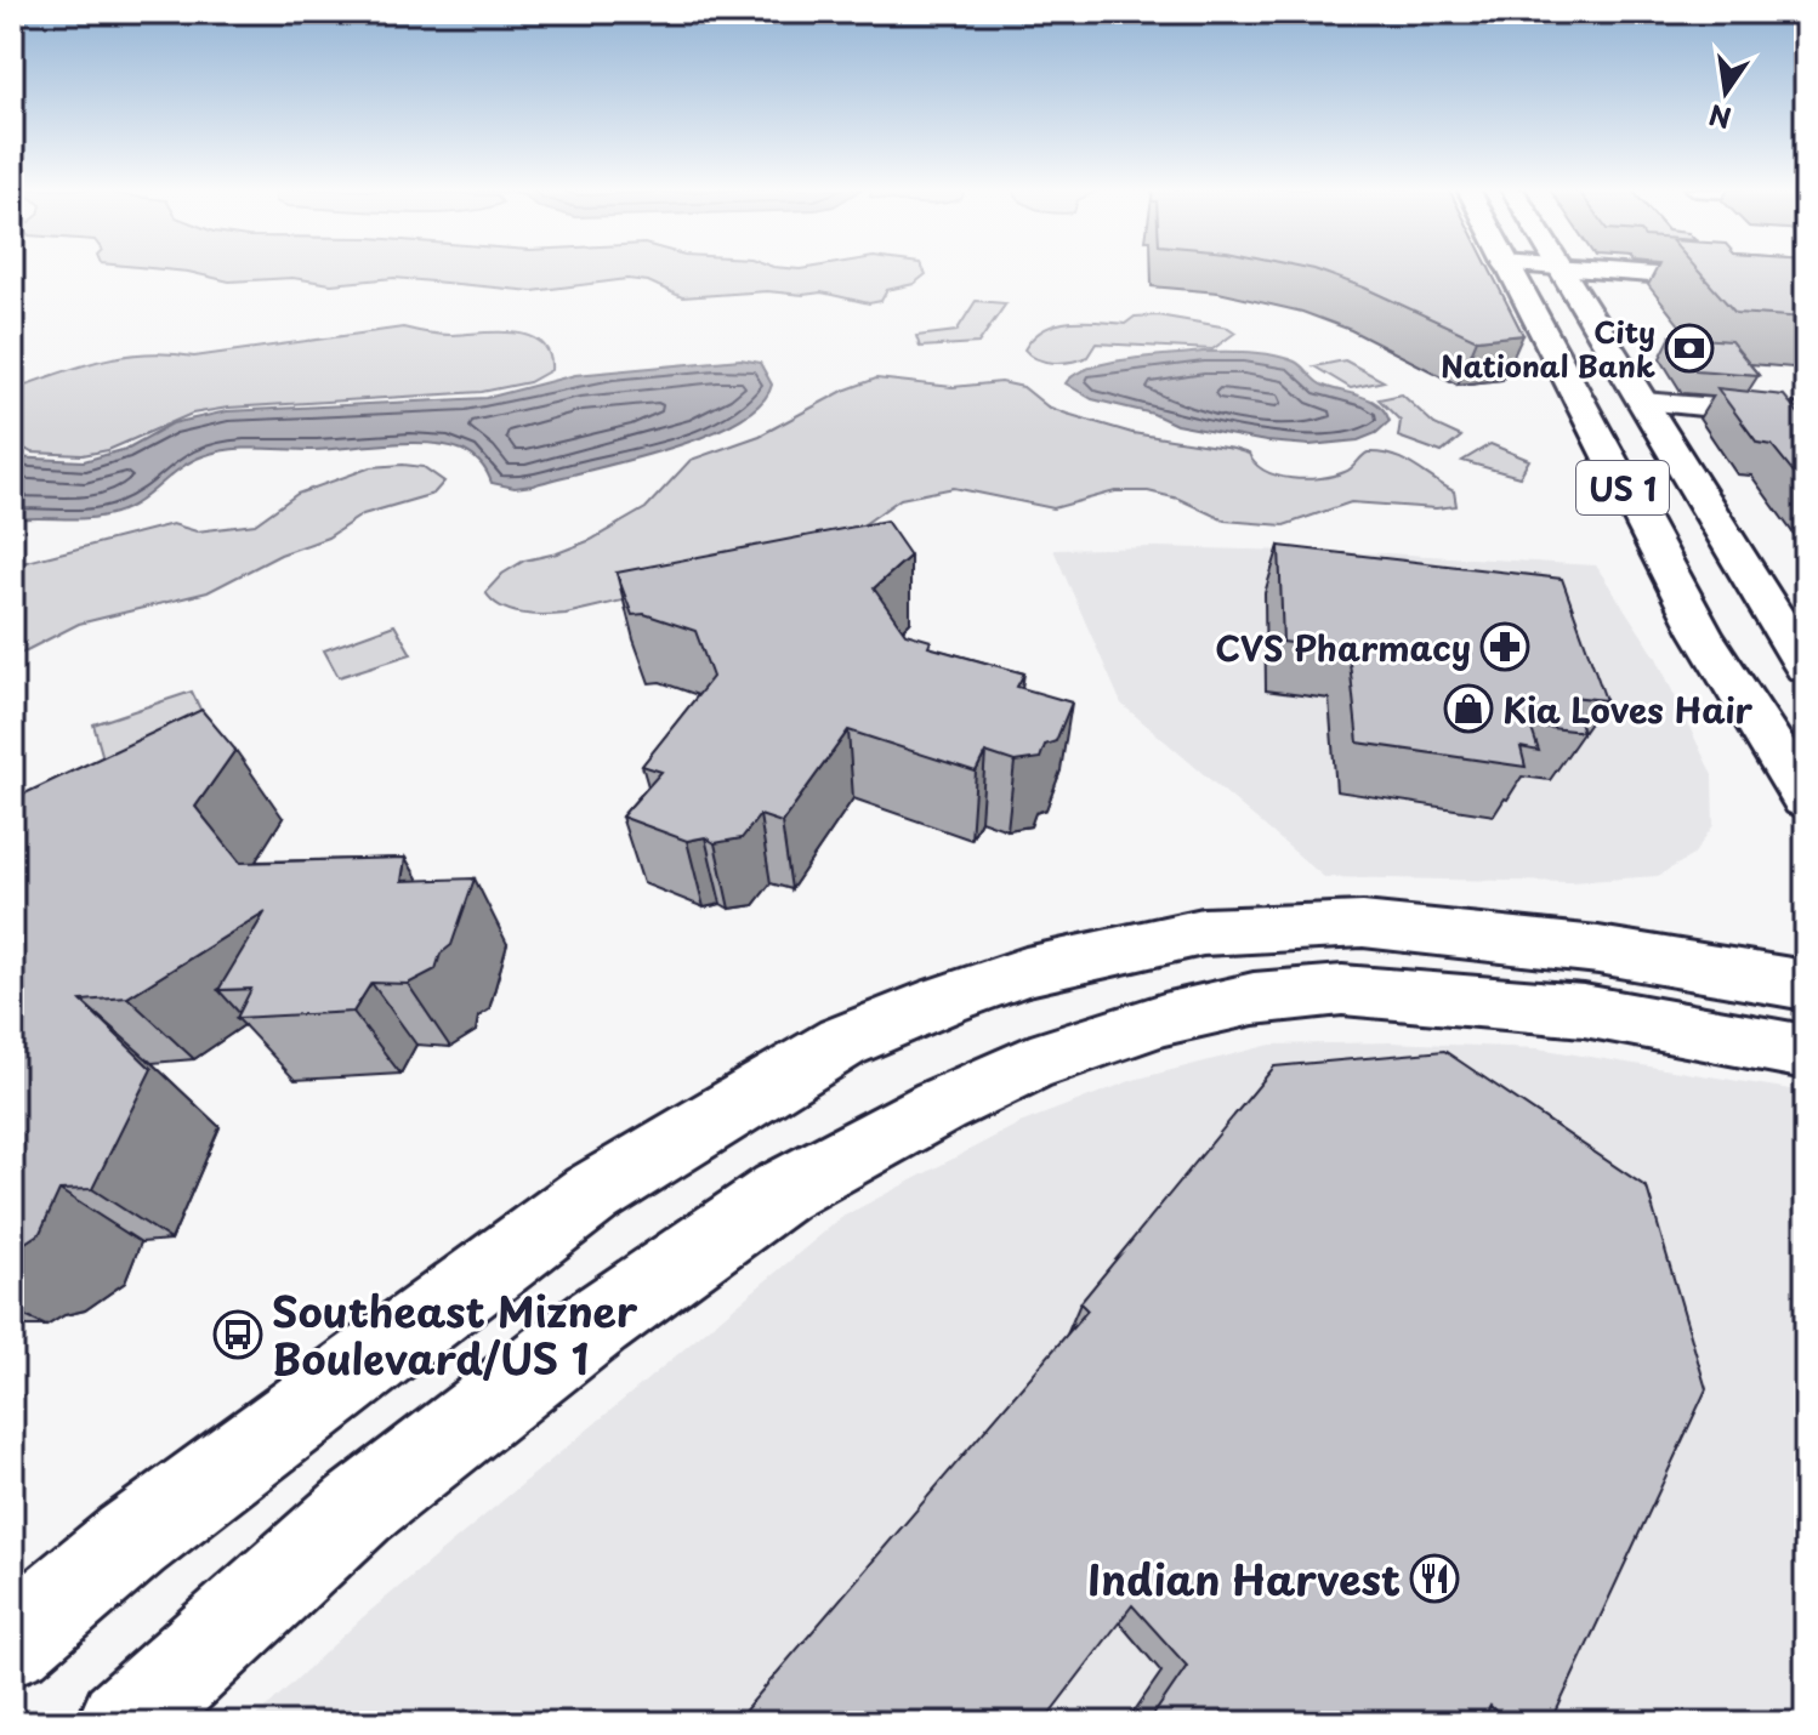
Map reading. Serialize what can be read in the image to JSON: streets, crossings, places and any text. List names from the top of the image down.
{
  "streets": {
    "main road": ["US 1"]
  },
  "places": {
    "bank": ["City National Bank"],
    "pharmacy": ["CVS Pharmacy"],
    "shop": ["Kia Loves Hair"],
    "bus stop": ["Southeast Mizner Boulevard/US 1"],
    "restaurant": ["Indian Harvest"]
  },
  "north": "bottom"
}
